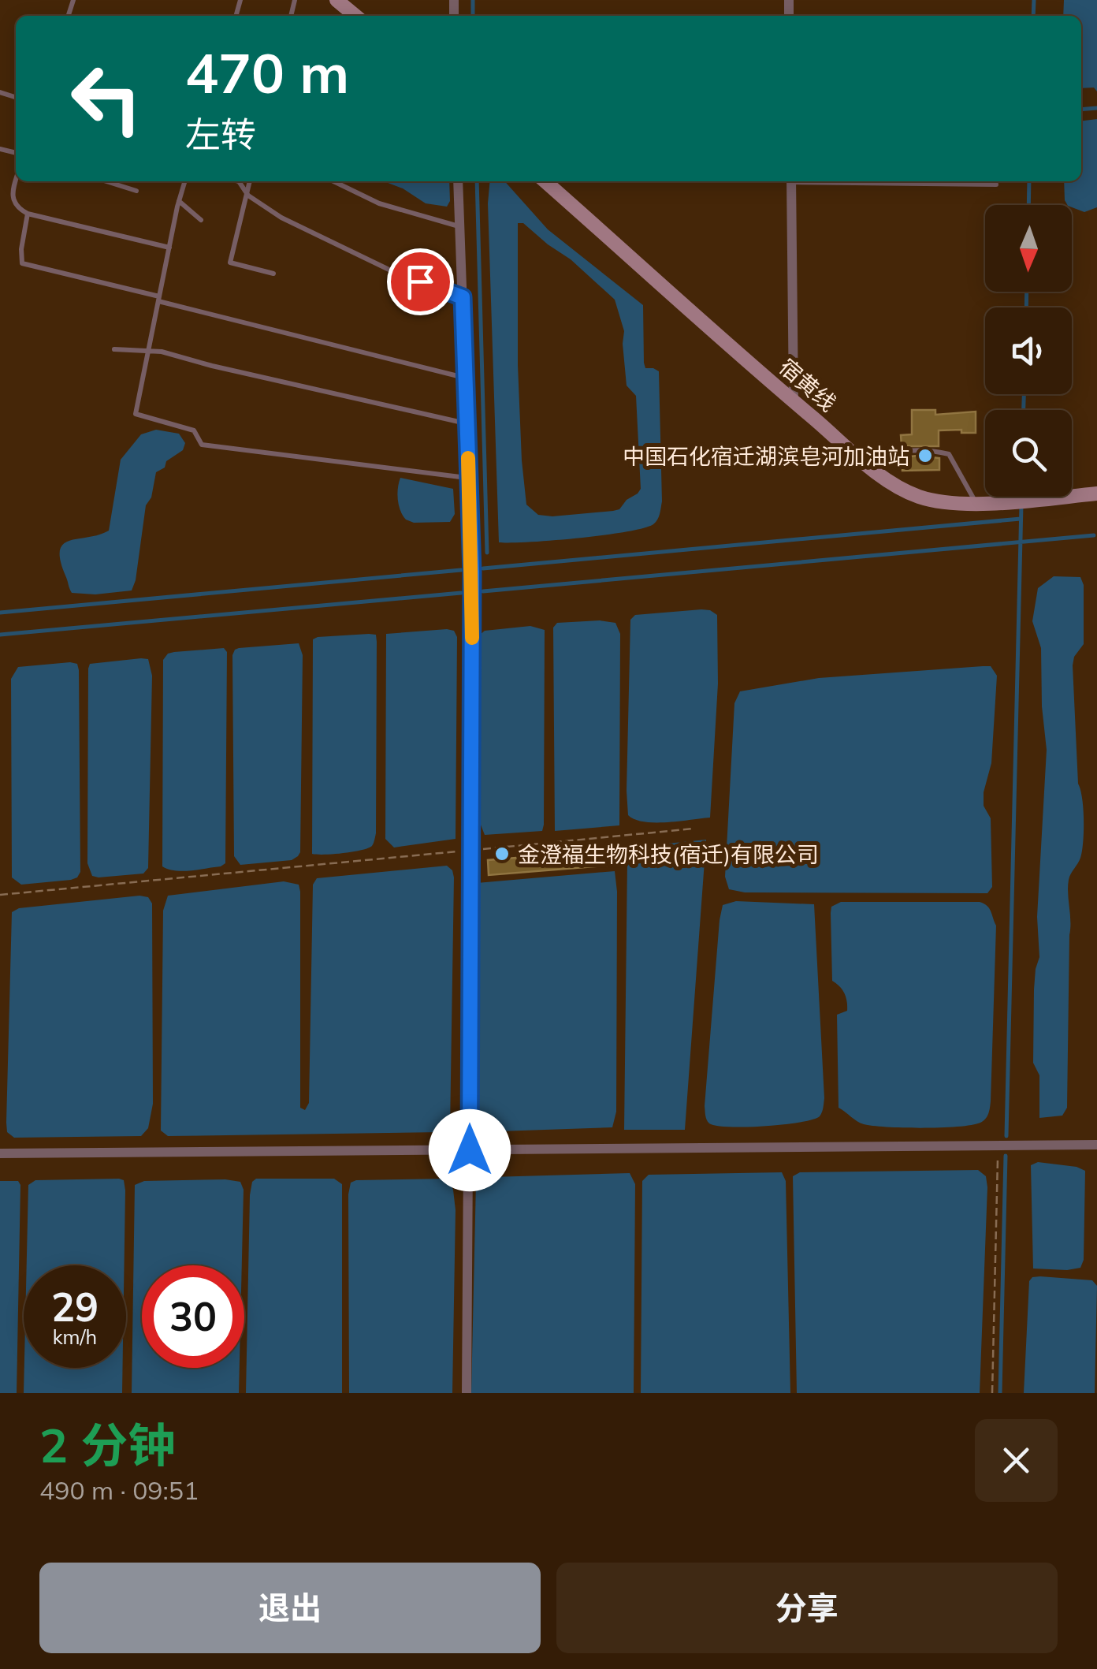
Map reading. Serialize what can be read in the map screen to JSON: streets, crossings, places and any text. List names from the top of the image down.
{
  "streets": {
    "main road": ["宿黄线"]
  },
  "places": ["中国石化宿迁湖滨皂河加油站", "金澄福生物科技(宿迁)有限公司"],
  "north": "bottom",
  "page": {
    "turn": ["470 m", "左转"],
    "speed": "29 km/h",
    "limit": "30",
    "heading": ["2 分钟", "490 m · 09:51"],
    "buttons": ["退出", "分享"]
  }
}
